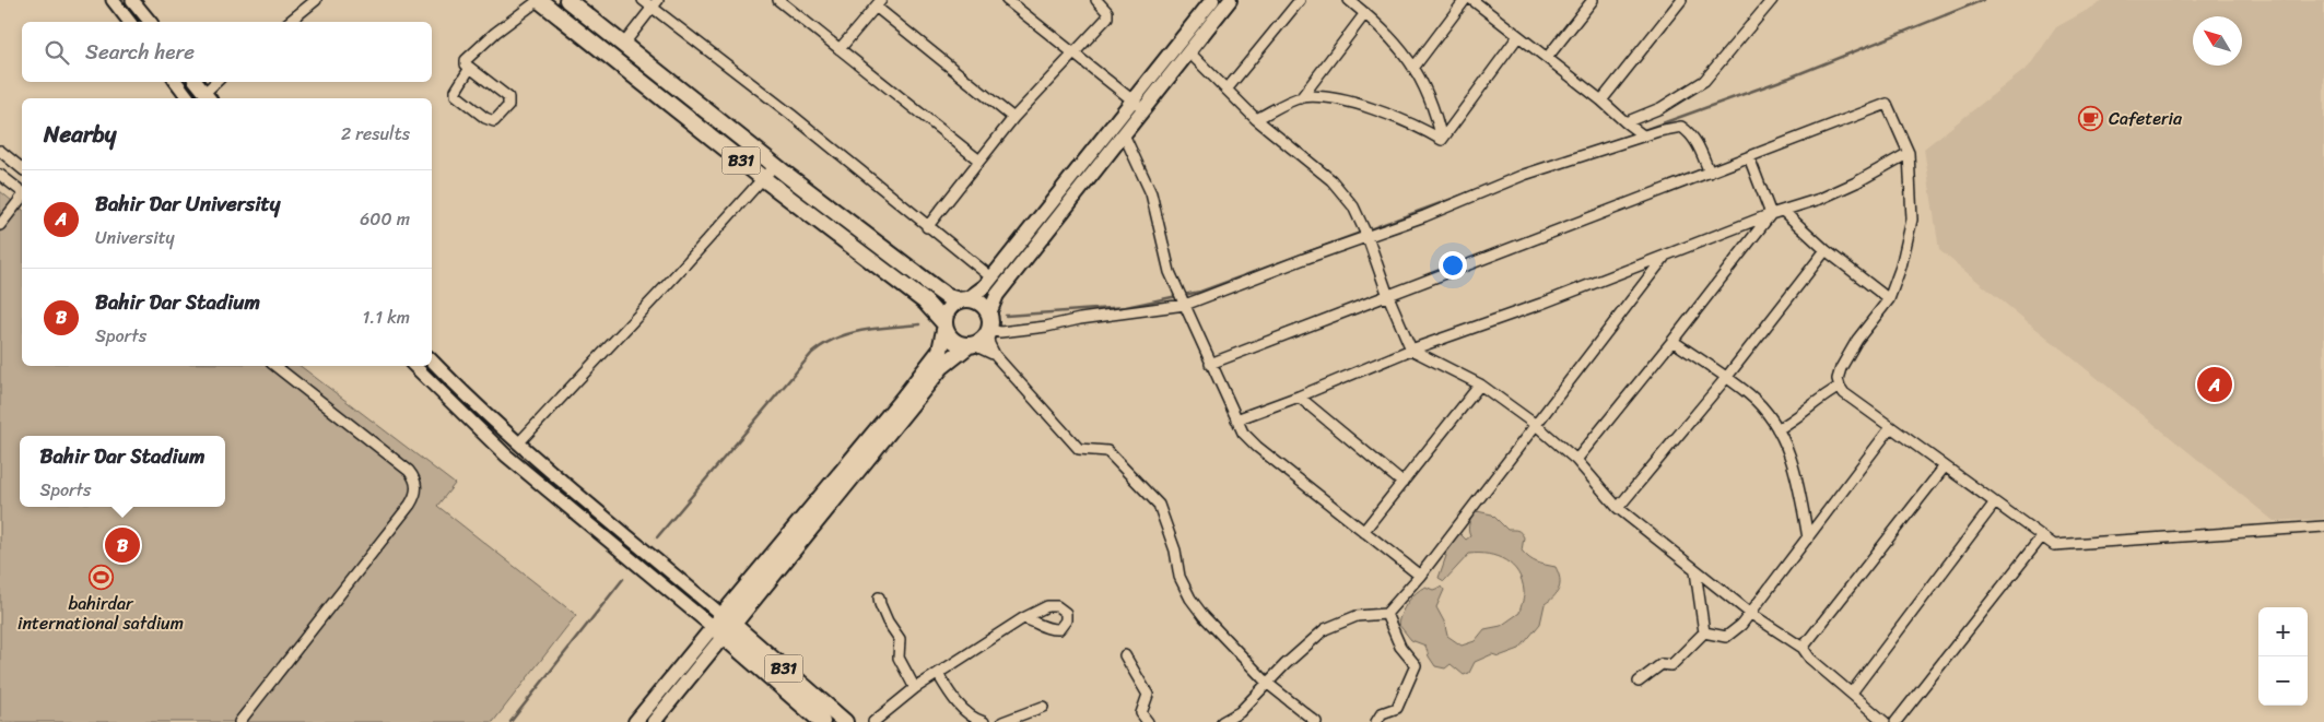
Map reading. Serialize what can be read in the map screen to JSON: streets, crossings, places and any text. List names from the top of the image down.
{
  "streets": {
    "main road": ["B31"]
  },
  "places": {
    "cafe": ["Cafeteria"],
    "sports": ["bahirdar international satdium"]
  },
  "north": "top left",
  "page": {
    "search": "Search here",
    "heading": ["Nearby", "2 results"],
    "list": [
      {
        "mark": "A",
        "name": "Bahir Dar University",
        "note": "University",
        "value": "600 m"
      },
      {
        "mark": "B",
        "name": "Bahir Dar Stadium",
        "note": "Sports",
        "value": "1.1 km"
      }
    ],
    "pins": ["A", "B"],
    "popup": ["Bahir Dar Stadium", "Sports"],
    "map_buttons": ["+", "−"]
  }
}
